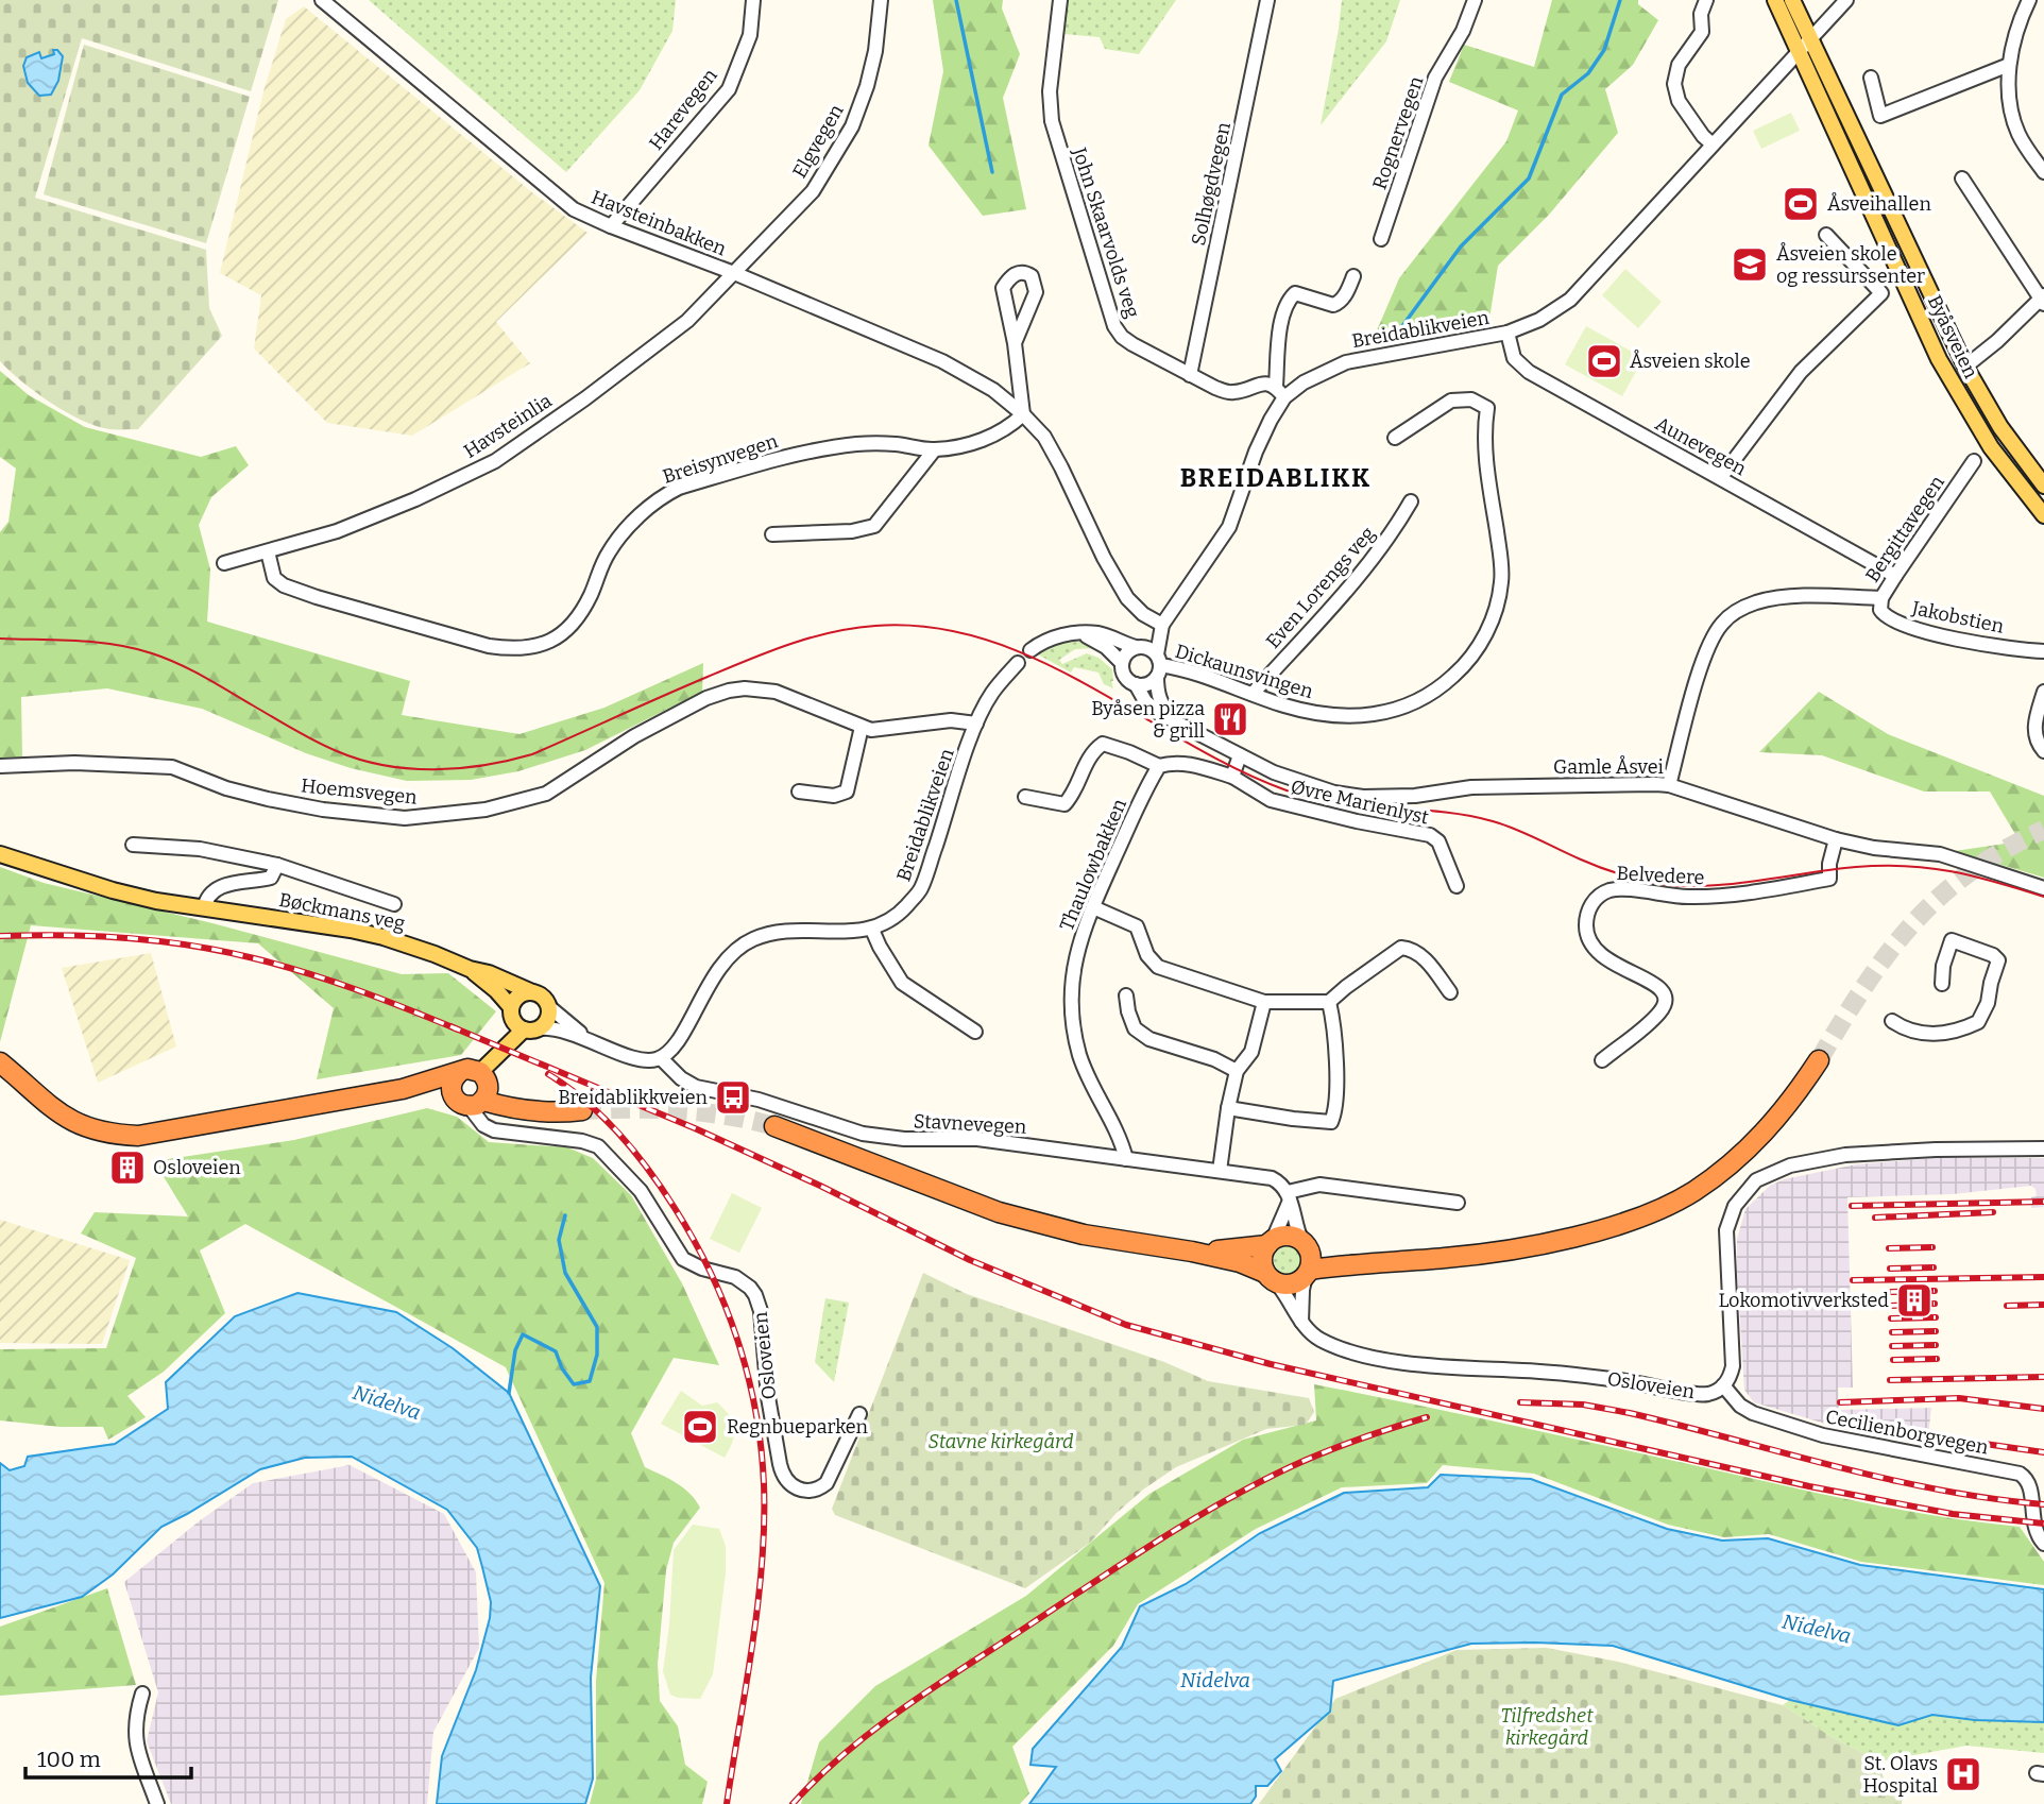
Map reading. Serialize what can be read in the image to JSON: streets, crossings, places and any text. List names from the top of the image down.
{
  "streets": {
    "highway": ["Osloveien"],
    "main road": ["Byåsveien", "Bøckmans veg"],
    "street": [
      "Harevegen",
      "Rognervegen",
      "Elgvegen",
      "Solhøgdvegen",
      "Havsteinbakken",
      "John Skaarvolds veg",
      "Breidablikveien",
      "Havsteinlia",
      "Aunevegen",
      "Breisynvegen",
      "Bergittavegen",
      "Even Lorengs veg",
      "Jakobstien",
      "Dickaunsvingen",
      "Gamle Åsvei",
      "Hoemsvegen",
      "Øvre Marienlyst",
      "Thaulowbakken",
      "Belvedere",
      "Stavnevegen",
      "Cecilienborgvegen"
    ]
  },
  "crossings": [
    ["Harevegen", "Havsteinbakken"],
    ["Elgvegen", "Havsteinbakken"],
    ["Elgvegen", "Havsteinlia"],
    ["Solhøgdvegen", "John Skaarvolds veg"],
    ["Havsteinbakken", "Breidablikveien"],
    ["Havsteinbakken", "Havsteinlia"],
    ["Havsteinbakken", "Breisynvegen"],
    ["John Skaarvolds veg", "Breidablikveien"],
    ["Breidablikveien", "Byåsveien"],
    ["Breidablikveien", "Aunevegen"],
    ["Breidablikveien", "Dickaunsvingen"],
    ["Breidablikveien", "Gamle Åsvei"],
    ["Breidablikveien", "Hoemsvegen"],
    ["Breidablikveien", "Stavnevegen"],
    ["Havsteinlia", "Breisynvegen"],
    ["Aunevegen", "Bergittavegen"],
    ["Bergittavegen", "Jakobstien"],
    ["Bergittavegen", "Gamle Åsvei"],
    ["Even Lorengs veg", "Dickaunsvingen"],
    ["Dickaunsvingen", "Gamle Åsvei"],
    ["Gamle Åsvei", "Belvedere"],
    ["Thaulowbakken", "Stavnevegen"],
    ["Osloveien", "Cecilienborgvegen"]
  ],
  "districts": ["BREIDABLIKK"],
  "water": ["Nidelva"],
  "parks": ["Stavne kirkegård", "Tilfredshet kirkegård"],
  "places": {
    "sports": ["Åsveihallen", "Åsveien skole", "Regnbueparken"],
    "school or university": ["Åsveien skole og ressurssenter"],
    "restaurant": ["Byåsen pizza & grill"],
    "bus stop": ["Breidablikkveien"],
    "building": ["Osloveien", "Lokomotivverksted"],
    "hospital": ["St. Olavs Hospital"]
  },
  "scale_bar": "100 m"
}
